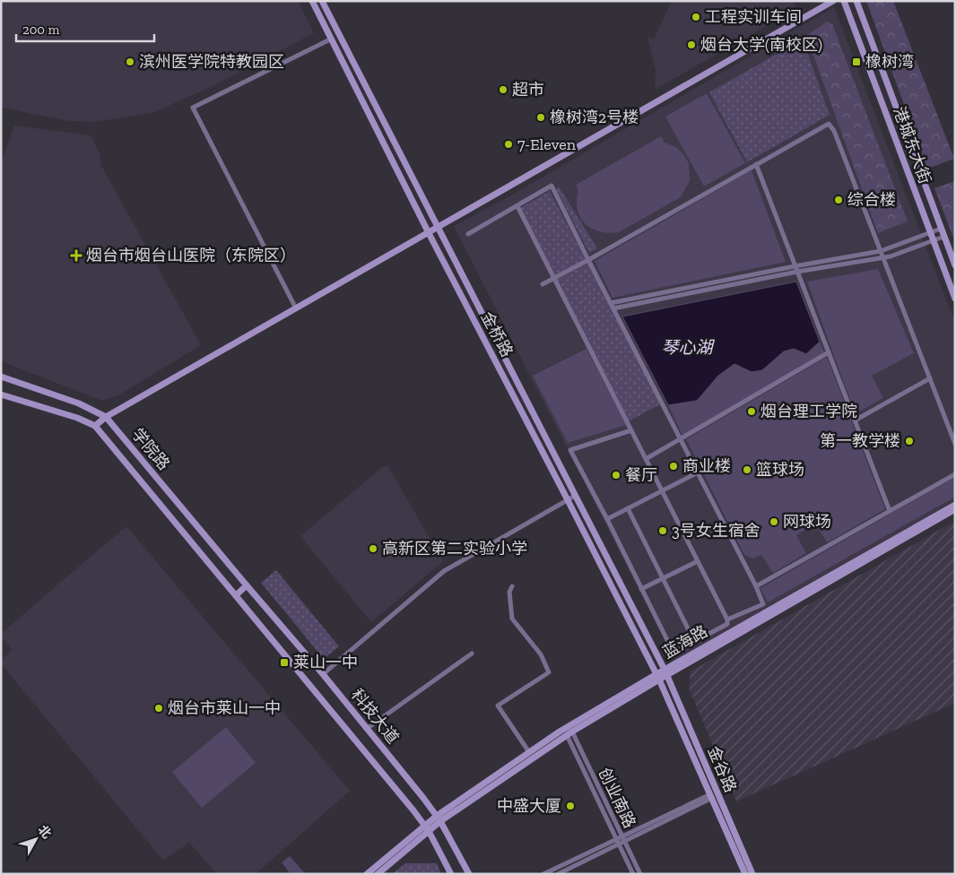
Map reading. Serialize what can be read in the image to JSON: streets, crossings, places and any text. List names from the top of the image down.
{
  "streets": {
    "street": [
      "港城东大街",
      "金桥路",
      "学院路",
      "蓝海路",
      "科技大道",
      "金谷路",
      "创业南路"
    ]
  },
  "crossings": [
    ["金桥路", "蓝海路"],
    ["金桥路", "金谷路"],
    ["学院路", "科技大道"],
    ["蓝海路", "科技大道"],
    ["蓝海路", "金谷路"],
    ["蓝海路", "创业南路"]
  ],
  "water": ["琴心湖"],
  "places": {
    "other": [
      "工程实训车间",
      "烟台大学(南校区)",
      "滨州医学院特教园区",
      "超市",
      "橡树湾2号楼",
      "7-Eleven",
      "综合楼",
      "烟台理工学院",
      "第一教学楼",
      "商业楼",
      "篮球场",
      "餐厅",
      "网球场",
      "3号女生宿舍",
      "高新区第二实验小学",
      "烟台市莱山一中",
      "中盛大厦"
    ],
    "transit": ["橡树湾", "莱山一中"],
    "health": ["烟台市烟台山医院（东院区）"]
  },
  "scale_bar": "200 m",
  "north": "top right"
}
